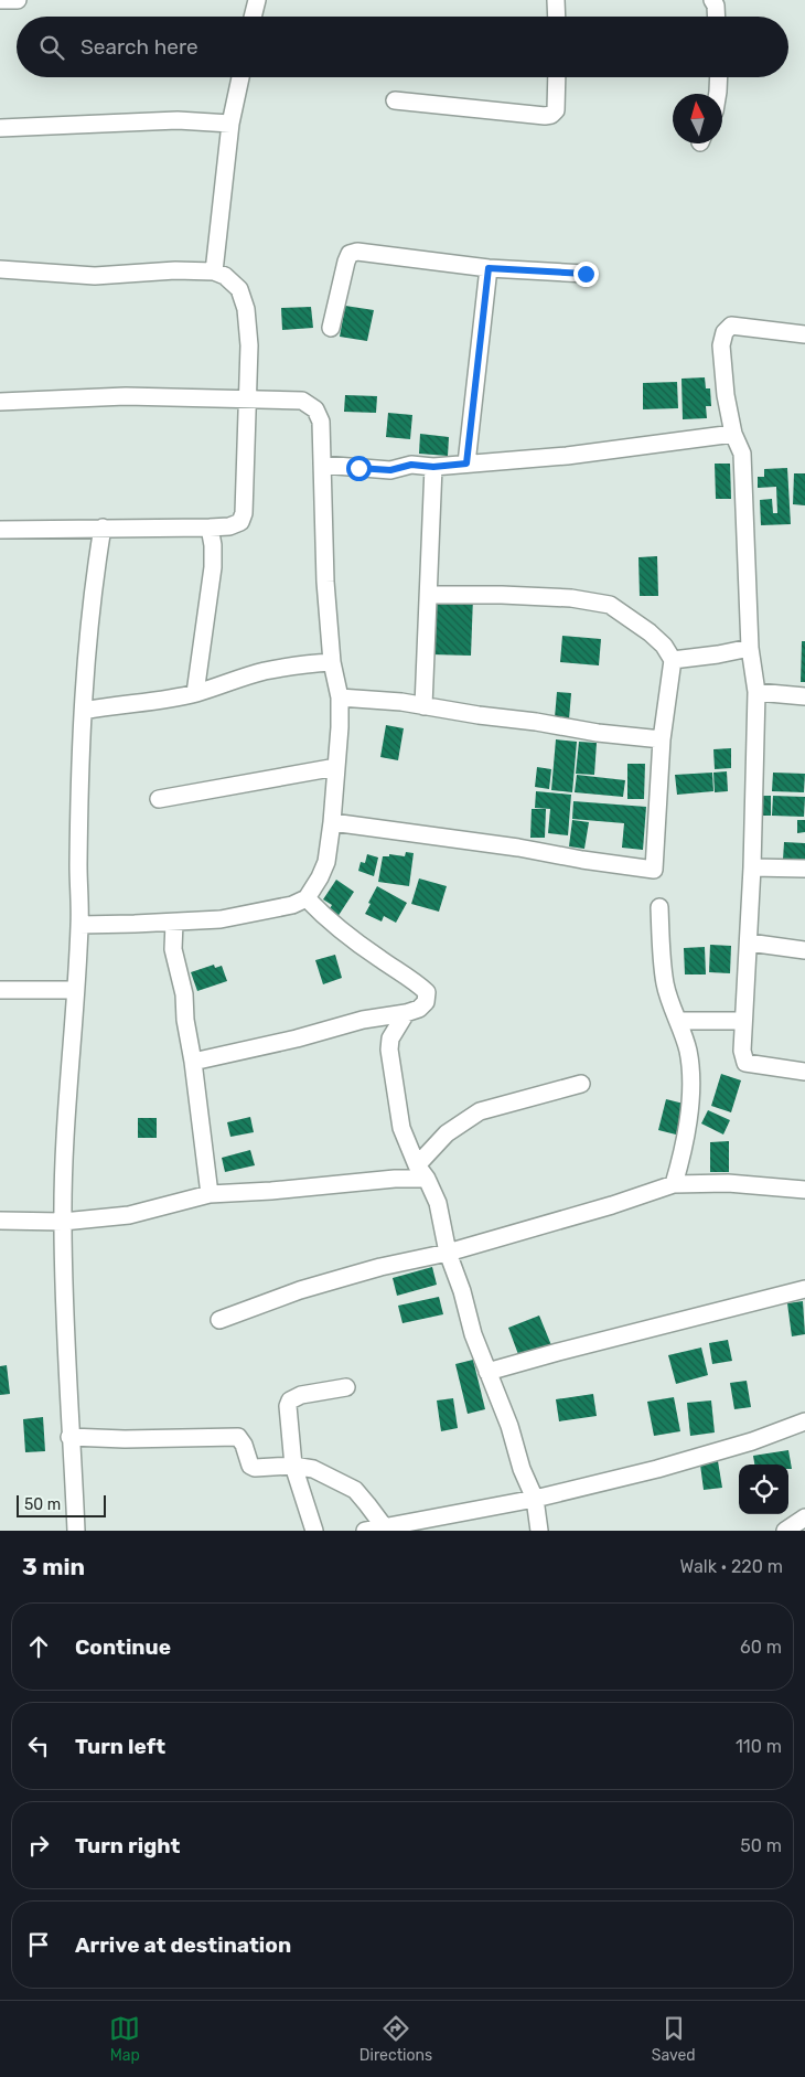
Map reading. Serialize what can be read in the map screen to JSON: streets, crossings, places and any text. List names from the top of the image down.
{
  "scale_bar": "50 m",
  "north": "top",
  "page": {
    "search": "Search here",
    "scale": "50 m",
    "heading": ["3 min", "Walk · 220 m"],
    "list": [
      ["Continue", "60 m"],
      ["Turn left", "110 m"],
      ["Turn right", "50 m"],
      "Arrive at destination"
    ],
    "nav": ["Map", "Directions", "Saved"]
  }
}
